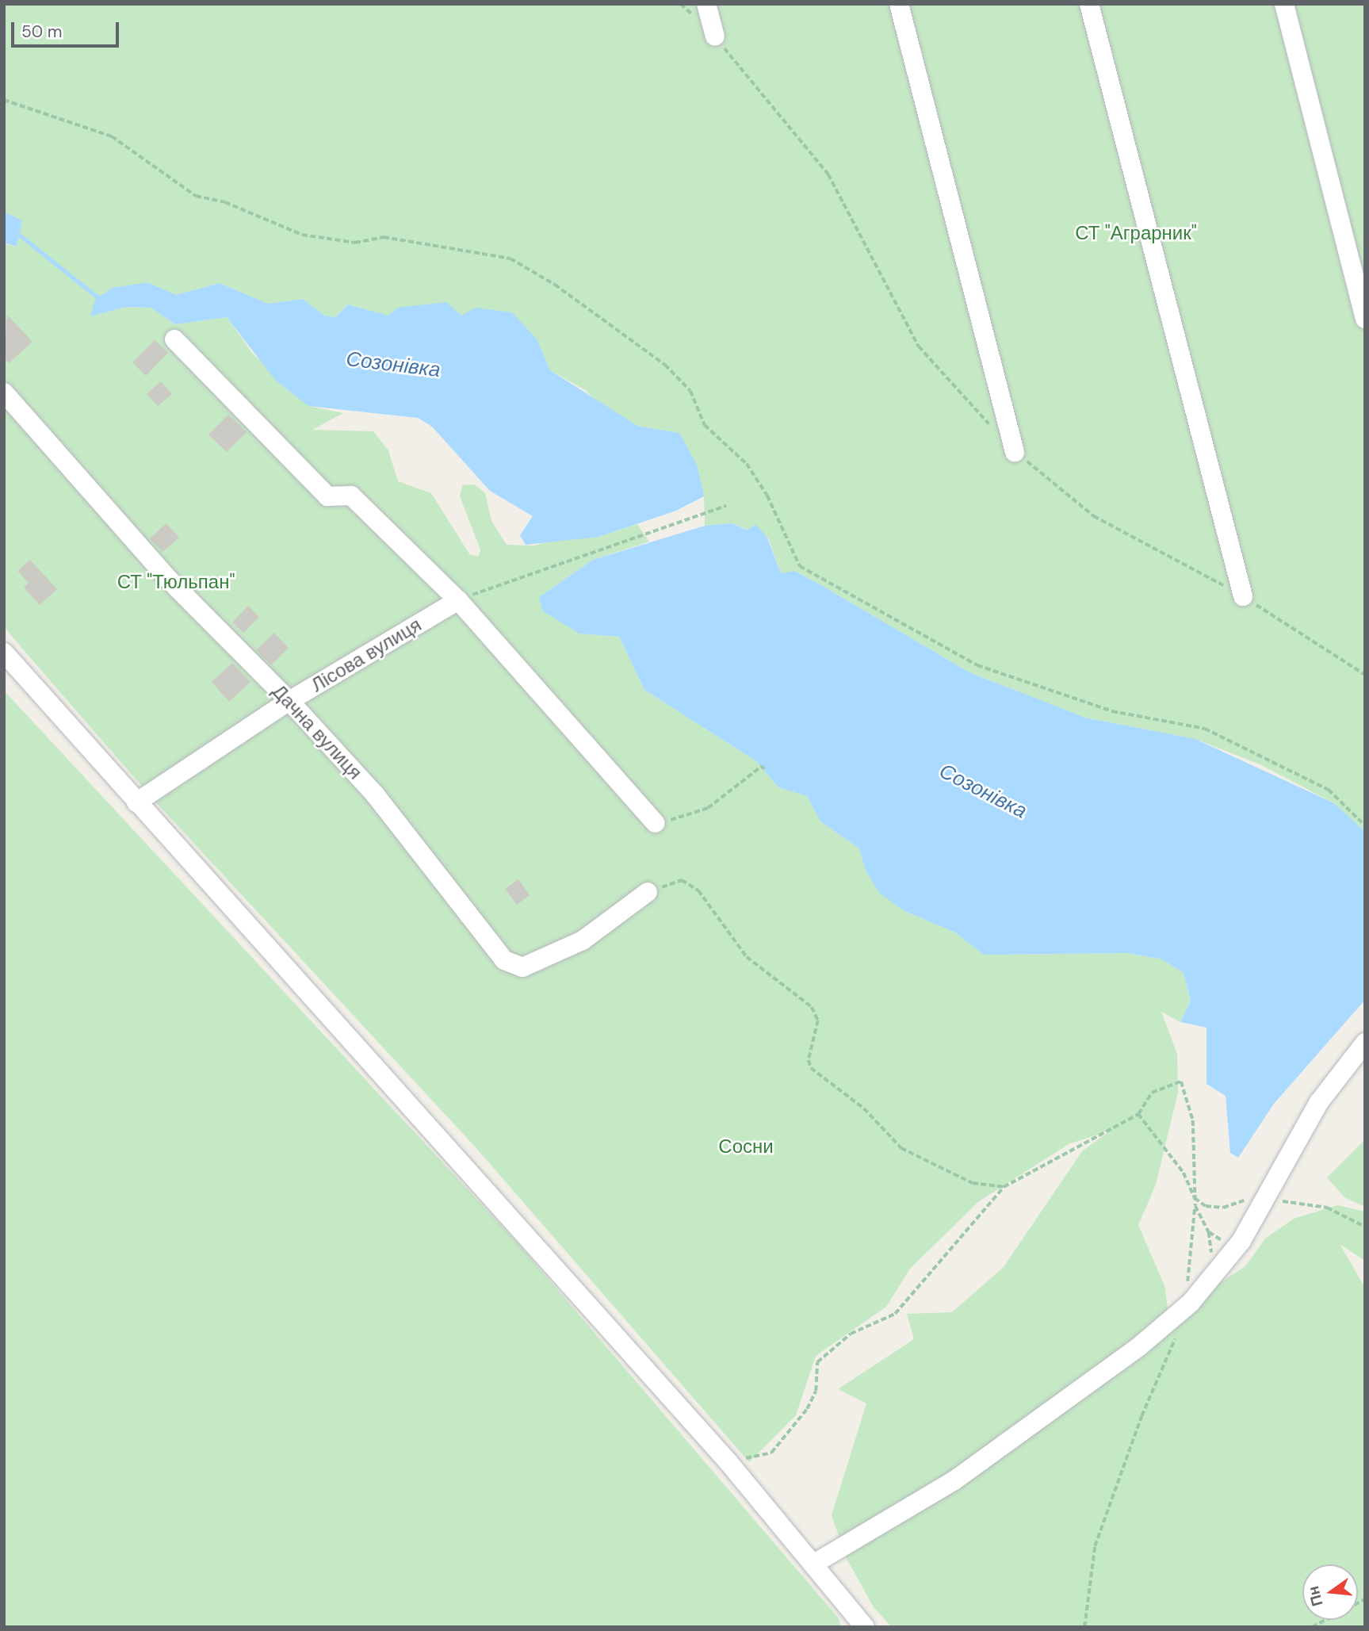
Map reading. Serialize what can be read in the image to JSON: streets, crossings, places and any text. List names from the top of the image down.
{
  "streets": {
    "street": ["Лісова вулиця", "Дачна вулиця"]
  },
  "crossings": [
    ["Лісова вулиця", "Дачна вулиця"]
  ],
  "water": ["Созонівка"],
  "parks": ["СТ \"Аграрник\"", "СТ \"Тюльпан\"", "Сосни"],
  "scale_bar": "50 m",
  "north": "left"
}
